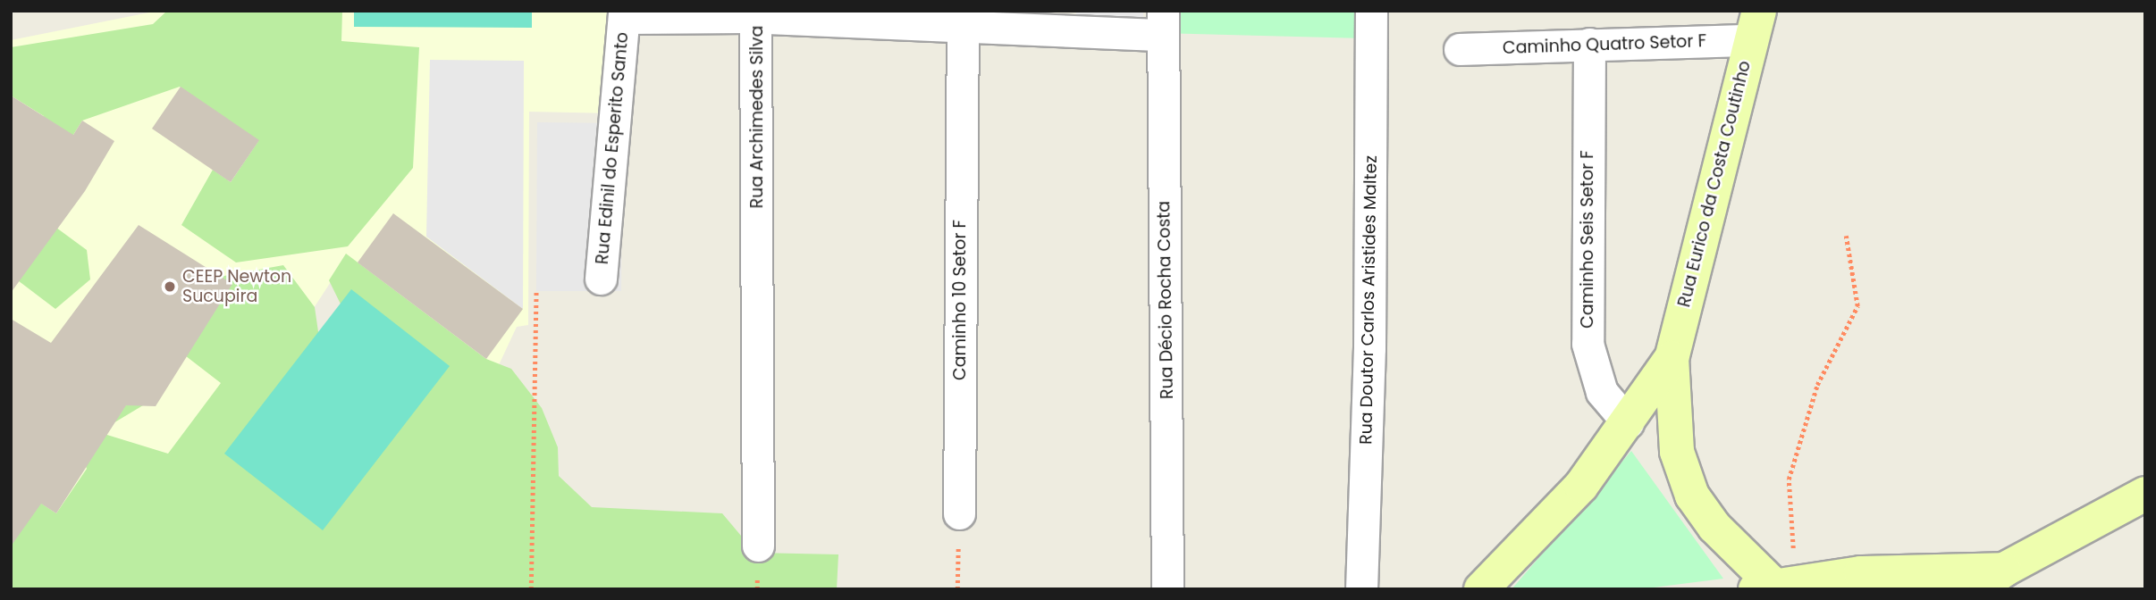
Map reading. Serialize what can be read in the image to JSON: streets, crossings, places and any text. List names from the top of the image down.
{
  "streets": {
    "street": [
      "Caminho Quatro Setor F",
      "Rua Archimedes Silva",
      "Rua Edinil do Esperito Santo",
      "Rua Eurico da Costa Coutinho",
      "Caminho Seis Setor F",
      "Caminho 10 Setor F",
      "Rua Décio Rocha Costa",
      "Rua Doutor Carlos Aristides Maltez"
    ]
  },
  "crossings": [
    ["Caminho Quatro Setor F", "Rua Eurico da Costa Coutinho"],
    ["Caminho Quatro Setor F", "Caminho Seis Setor F"],
    ["Rua Archimedes Silva", "Rua Edinil do Esperito Santo"],
    ["Rua Archimedes Silva", "Caminho 10 Setor F"],
    ["Rua Archimedes Silva", "Rua Décio Rocha Costa"],
    ["Rua Eurico da Costa Coutinho", "Caminho Seis Setor F"]
  ],
  "places": ["CEEP Newton Sucupira"]
}
